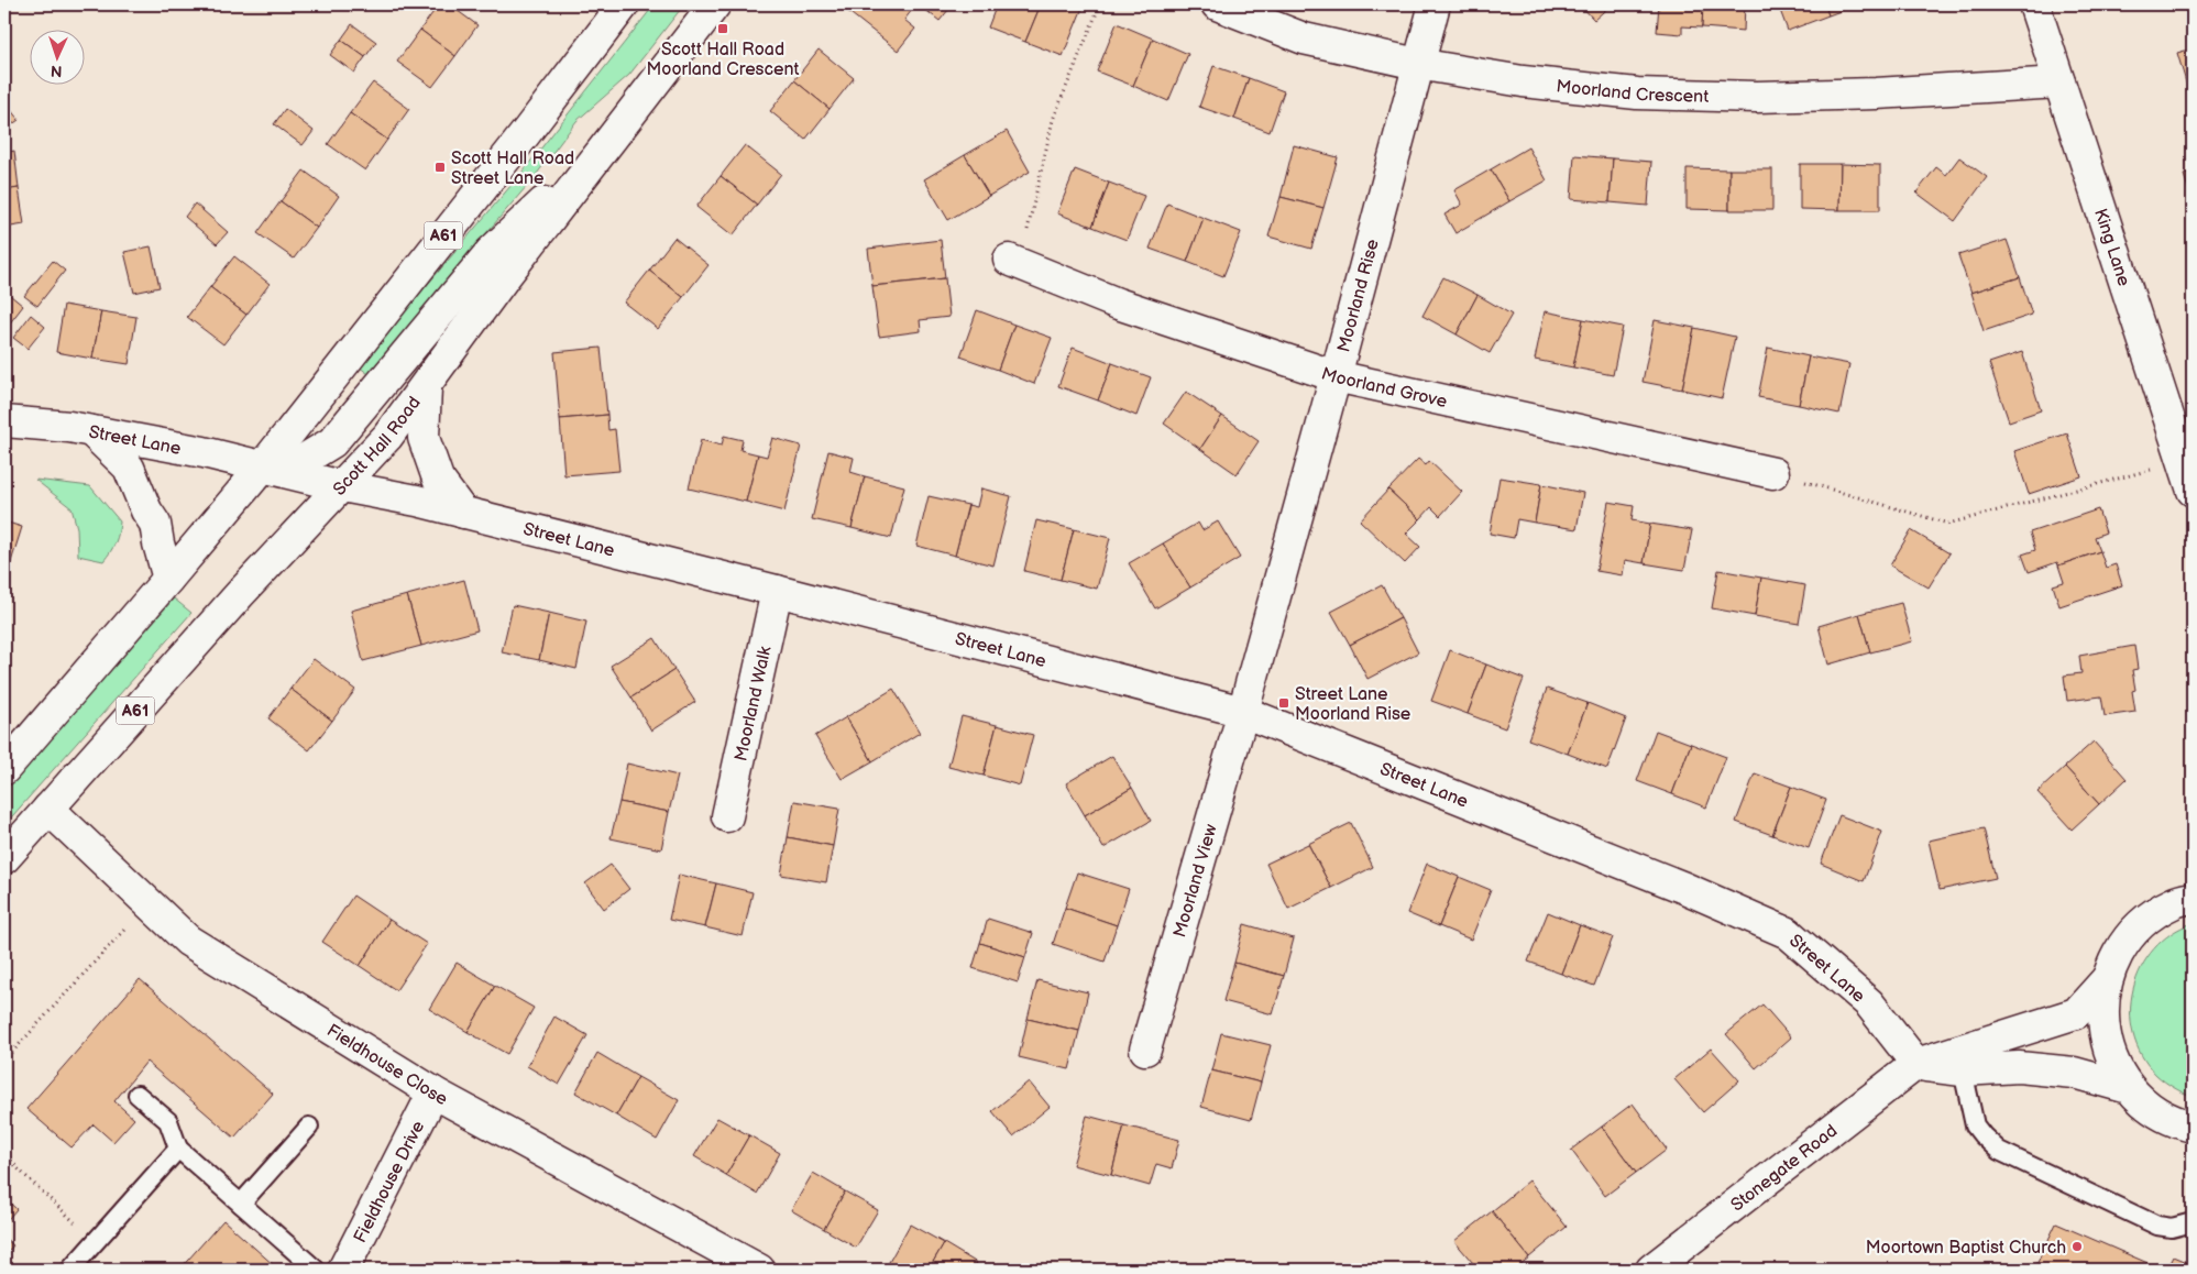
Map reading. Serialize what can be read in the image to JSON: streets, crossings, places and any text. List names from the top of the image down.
{
  "streets": {
    "main road": [
      "Moorland Crescent",
      "A61",
      "King Lane",
      "Moorland Rise",
      "Moorland Grove",
      "Street Lane",
      "Scott Hall Road",
      "Moorland Walk",
      "Moorland View",
      "Fieldhouse Close",
      "Stonegate Road",
      "Fieldhouse Drive"
    ]
  },
  "crossings": [
    ["Moorland Crescent", "King Lane"],
    ["Moorland Crescent", "Moorland Rise"],
    ["A61", "Street Lane"],
    ["Moorland Rise", "Moorland Grove"],
    ["Moorland Rise", "Street Lane"],
    ["Moorland Rise", "Moorland View"],
    ["Street Lane", "Scott Hall Road"],
    ["Street Lane", "Moorland Walk"],
    ["Street Lane", "Moorland View"],
    ["Street Lane", "Stonegate Road"],
    ["Scott Hall Road", "Fieldhouse Close"],
    ["Fieldhouse Close", "Fieldhouse Drive"]
  ],
  "places": {
    "transit": ["Scott Hall Road Moorland Crescent", "Scott Hall Road Street Lane", "Street Lane Moorland Rise"],
    "other": ["Moortown Baptist Church"]
  },
  "north": "bottom"
}
